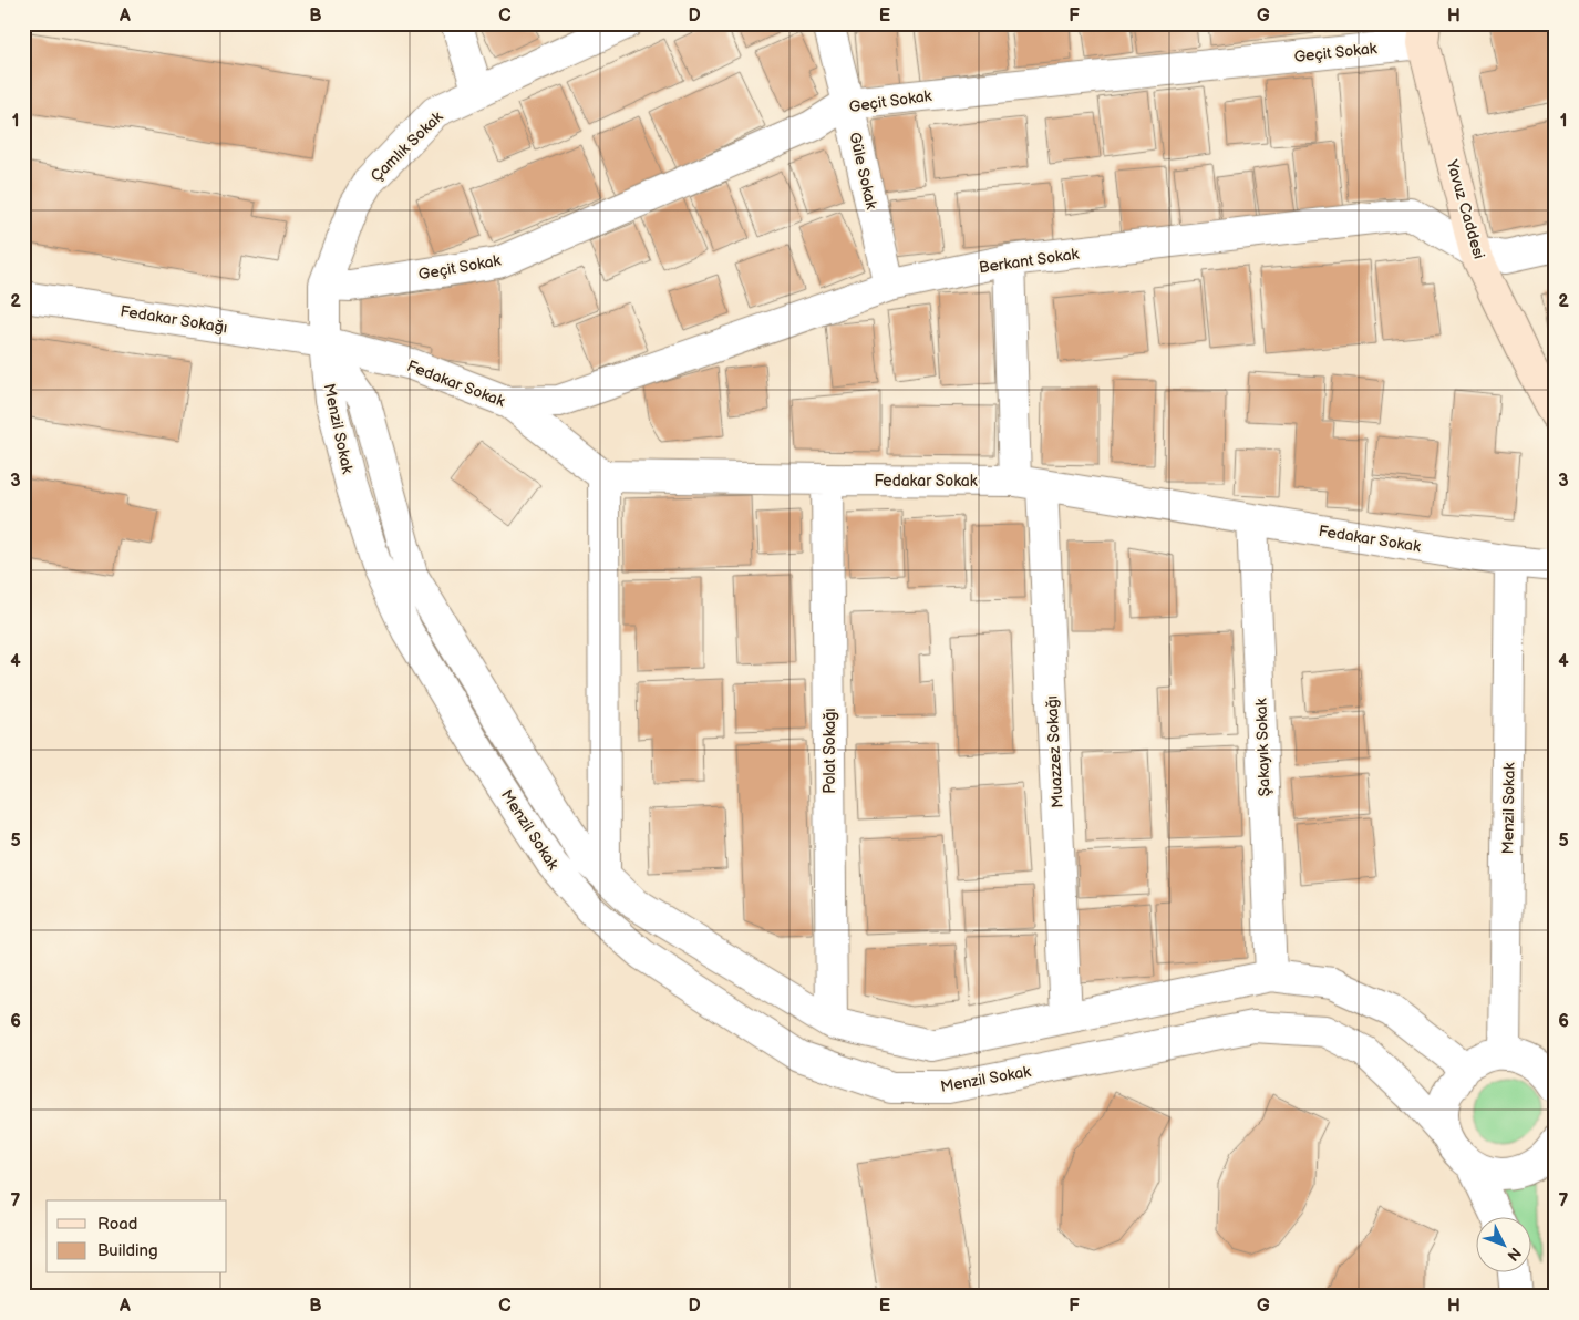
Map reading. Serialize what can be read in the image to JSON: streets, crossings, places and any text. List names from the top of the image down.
{
  "streets": {
    "street": [
      "Geçit Sokak",
      "Çamlık Sokak",
      "Güle Sokak",
      "Yavuz Caddesi",
      "Berkant Sokak",
      "Fedakar Sokağı",
      "Fedakar Sokak",
      "Menzil Sokak",
      "Şakayık Sokak",
      "Polat Sokağı",
      "Muazzez Sokağı"
    ]
  },
  "crossings": [
    ["Geçit Sokak", "Çamlık Sokak"],
    ["Geçit Sokak", "Güle Sokak"],
    ["Geçit Sokak", "Yavuz Caddesi"],
    ["Çamlık Sokak", "Fedakar Sokağı"],
    ["Çamlık Sokak", "Fedakar Sokak"],
    ["Çamlık Sokak", "Menzil Sokak"],
    ["Güle Sokak", "Berkant Sokak"],
    ["Yavuz Caddesi", "Berkant Sokak"],
    ["Berkant Sokak", "Fedakar Sokak"],
    ["Berkant Sokak", "Muazzez Sokağı"],
    ["Fedakar Sokağı", "Fedakar Sokak"],
    ["Fedakar Sokağı", "Menzil Sokak"],
    ["Fedakar Sokak", "Menzil Sokak"],
    ["Fedakar Sokak", "Şakayık Sokak"],
    ["Fedakar Sokak", "Polat Sokağı"],
    ["Fedakar Sokak", "Muazzez Sokağı"],
    ["Menzil Sokak", "Şakayık Sokak"],
    ["Menzil Sokak", "Polat Sokağı"],
    ["Menzil Sokak", "Muazzez Sokağı"]
  ],
  "legend": ["Road", "Building"],
  "north": "bottom right",
  "grid": {
    "columns": [
      "A",
      "B",
      "C",
      "D",
      "E",
      "F",
      "G",
      "H"
    ],
    "rows": [
      "1",
      "2",
      "3",
      "4",
      "5",
      "6",
      "7"
    ]
  }
}
